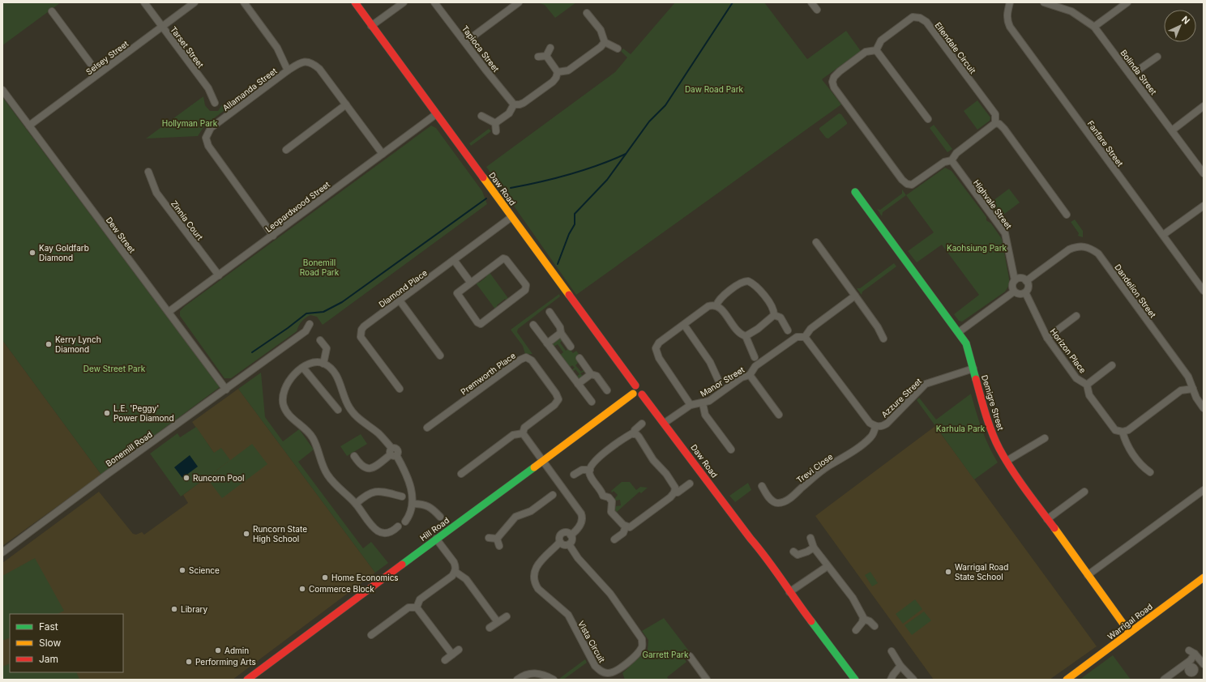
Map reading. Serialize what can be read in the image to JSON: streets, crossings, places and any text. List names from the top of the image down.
{
  "streets": {
    "street": [
      "Tarset Street",
      "Ellendale Circuit",
      "Tapioca Street",
      "Selsey Street",
      "Bolinda Street",
      "Allamanda Street",
      "Fanfare Street",
      "Daw Road",
      "Highvale Street",
      "Leopardwood Street",
      "Zinnia Court",
      "Dew Street",
      "Diamond Place",
      "Dandelion Street",
      "Horizon Place",
      "Premworth Place",
      "Manor Street",
      "Azzure Street",
      "Demigre Street",
      "Bonemill Road",
      "Trevi Close",
      "Hill Road",
      "Warrigal Road",
      "Vista Circuit"
    ]
  },
  "crossings": [
    ["Tarset Street", "Selsey Street"],
    ["Selsey Street", "Dew Street"],
    ["Allamanda Street", "Leopardwood Street"],
    ["Daw Road", "Leopardwood Street"],
    ["Daw Road", "Diamond Place"],
    ["Daw Road", "Manor Street"],
    ["Daw Road", "Hill Road"],
    ["Highvale Street", "Dandelion Street"],
    ["Highvale Street", "Horizon Place"],
    ["Leopardwood Street", "Zinnia Court"],
    ["Leopardwood Street", "Dew Street"],
    ["Dew Street", "Bonemill Road"],
    ["Dandelion Street", "Horizon Place"],
    ["Azzure Street", "Demigre Street"],
    ["Azzure Street", "Trevi Close"],
    ["Demigre Street", "Warrigal Road"]
  ],
  "parks": [
    "Daw Road Park",
    "Hollyman Park",
    "Kaohsiung Park",
    "Bonemill Road Park",
    "Dew Street Park",
    "Karhula Park",
    "Garrett Park"
  ],
  "places": [
    "Kay Goldfarb Diamond",
    "Kerry Lynch Diamond",
    "L.E. 'Peggy' Power Diamond",
    "Runcorn Pool",
    "Runcorn State High School",
    "Science",
    "Warrigal Road State School",
    "Home Economics",
    "Commerce Block",
    "Library",
    "Admin",
    "Performing Arts"
  ],
  "legend": ["Fast", "Slow", "Jam"],
  "north": "top right"
}
